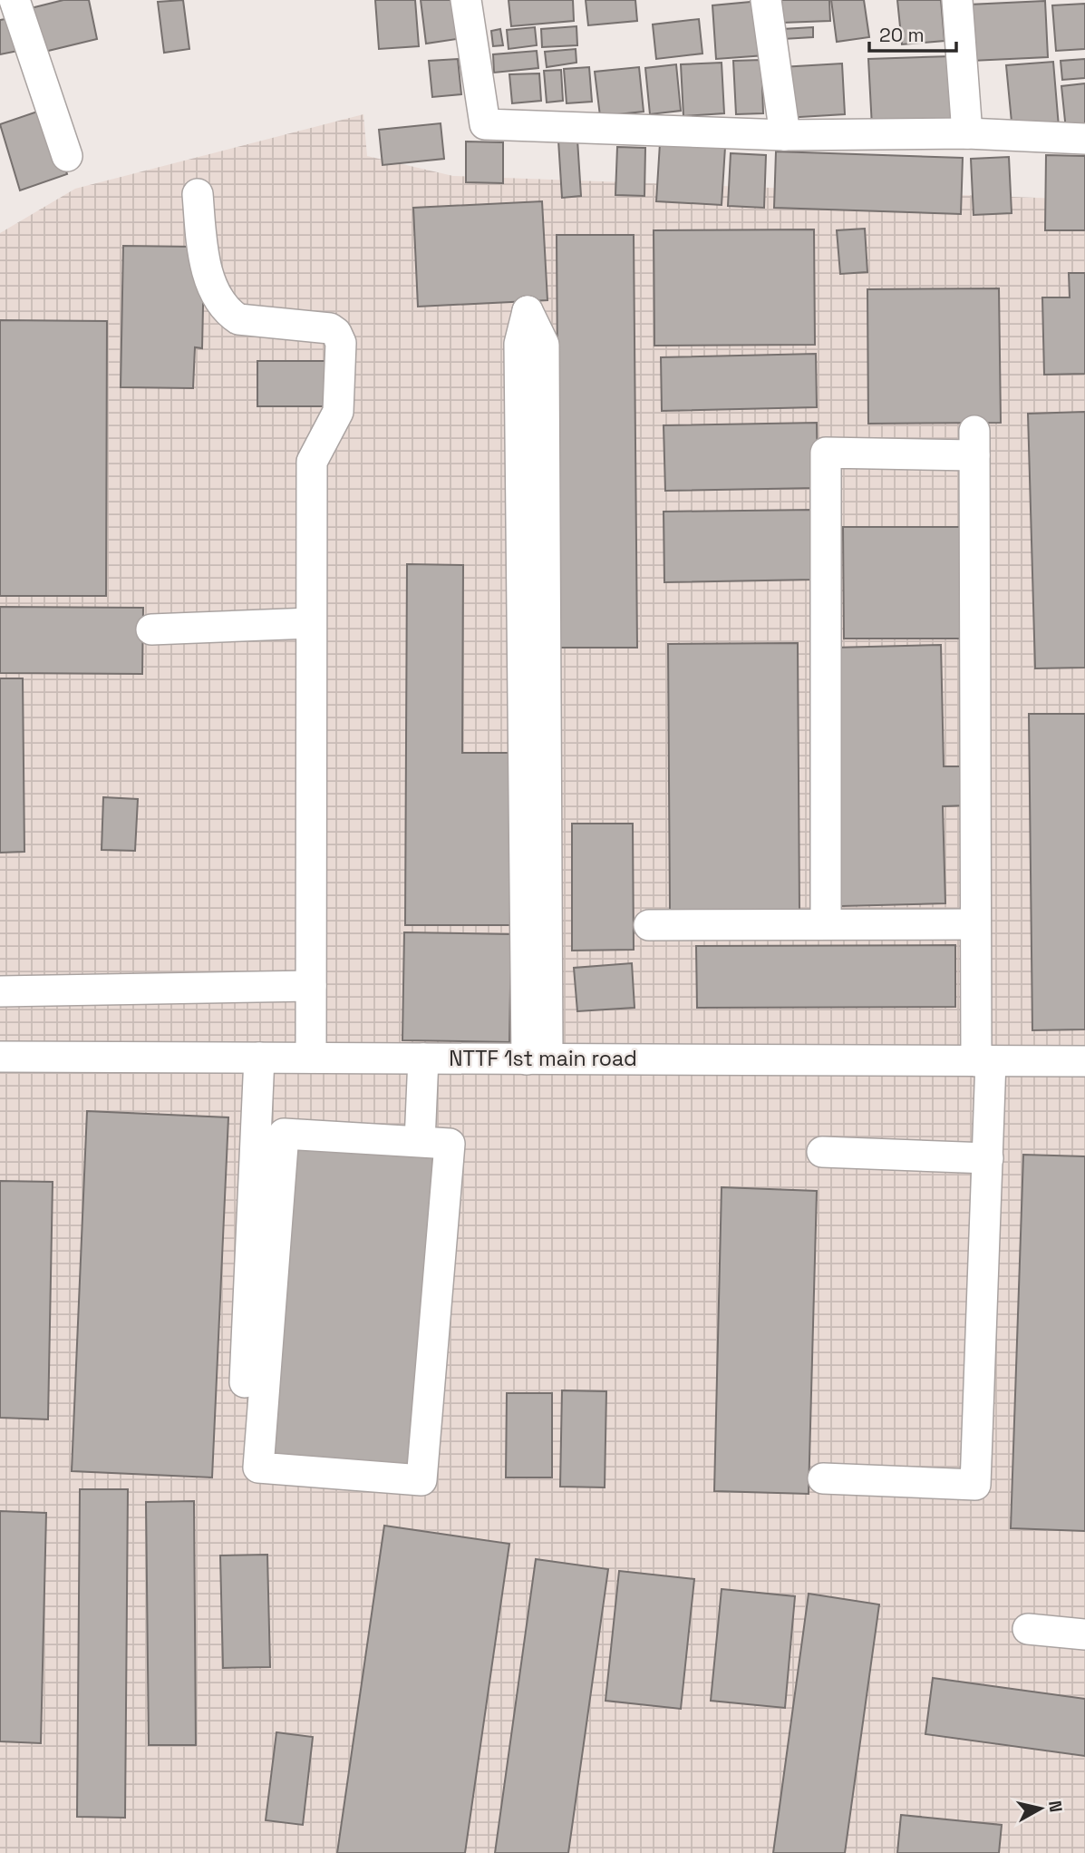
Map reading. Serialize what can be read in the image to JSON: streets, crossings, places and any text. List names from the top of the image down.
{
  "streets": {
    "street": ["NTTF 1st main road"]
  },
  "scale_bar": "20 m",
  "north": "right"
}
